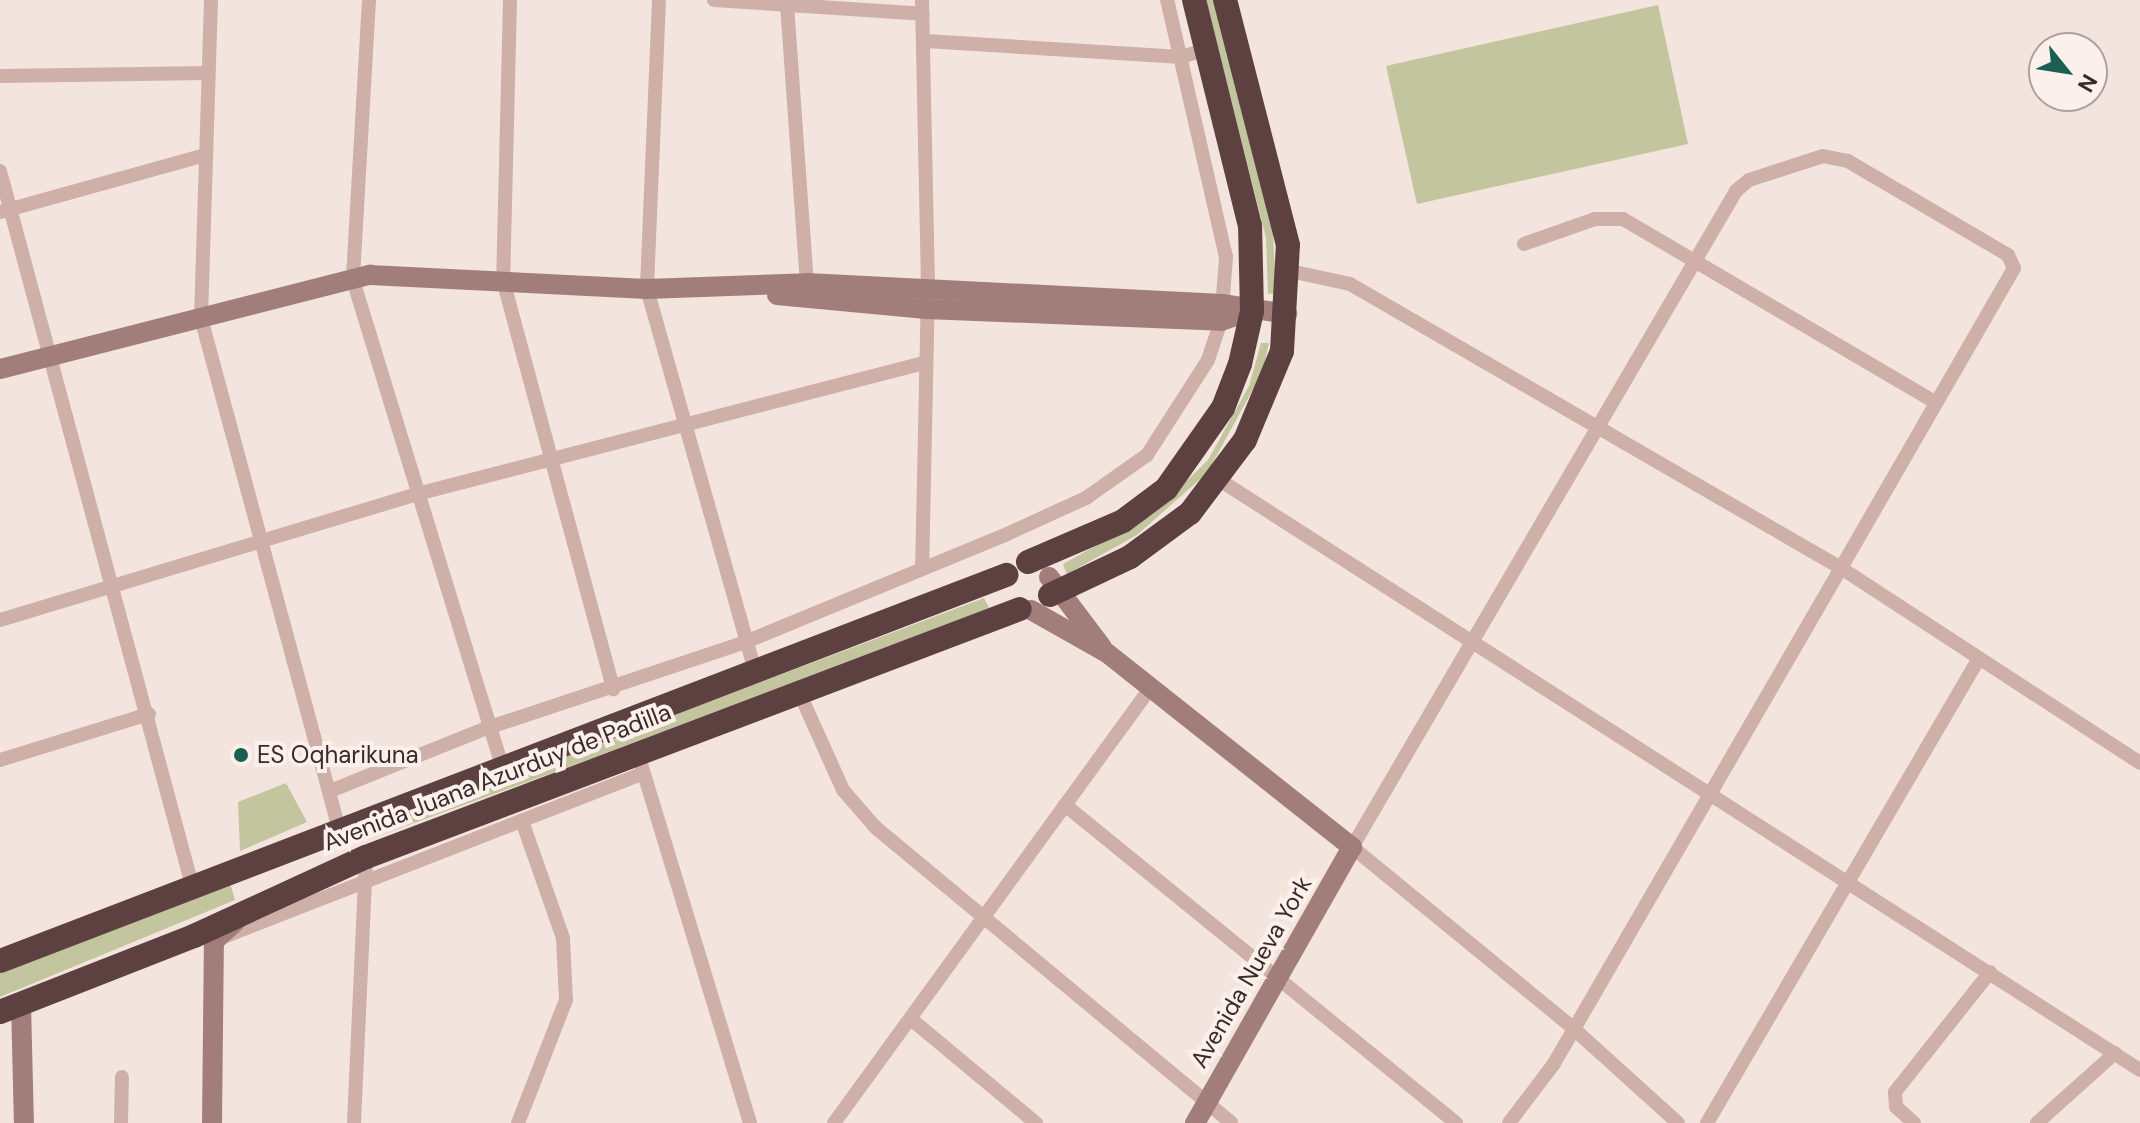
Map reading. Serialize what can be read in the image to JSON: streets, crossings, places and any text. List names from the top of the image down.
{
  "streets": {
    "highway": ["Avenida Juana Azurduy de Padilla"],
    "street": ["Avenida Nueva York"]
  },
  "places": ["ES Oqharikuna"],
  "north": "bottom right"
}
